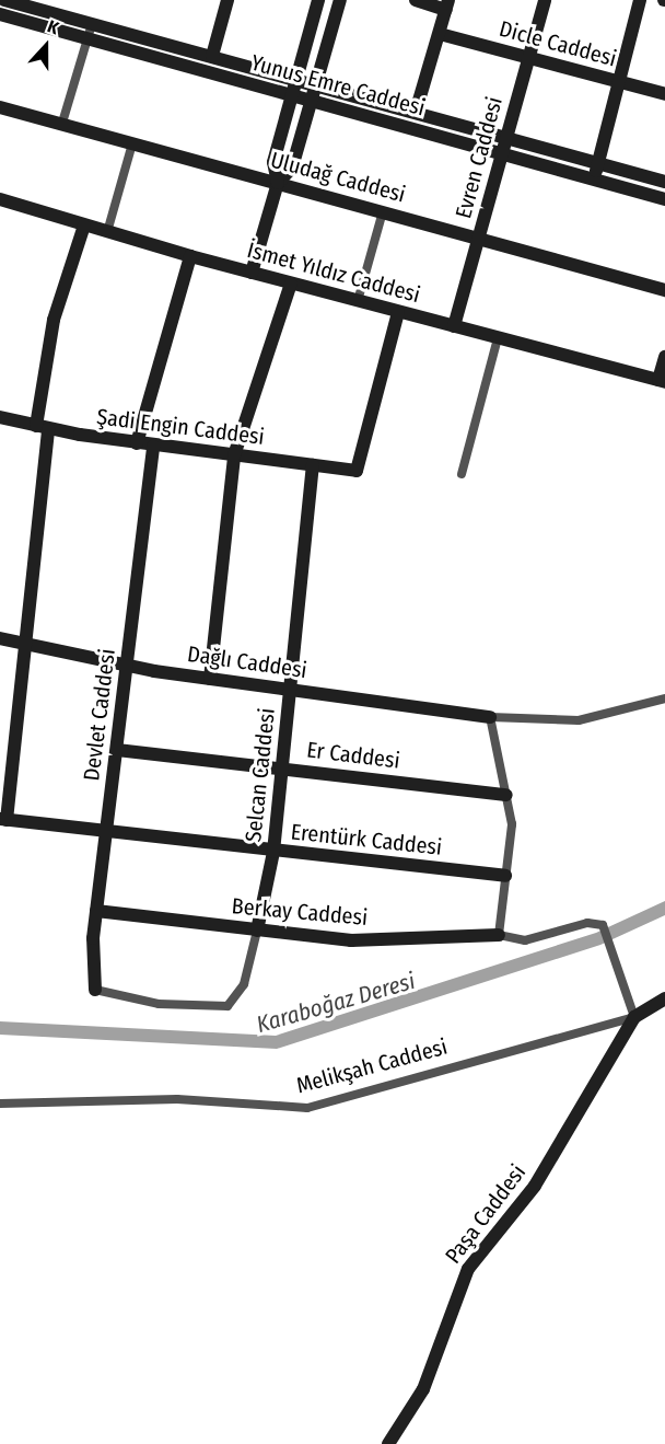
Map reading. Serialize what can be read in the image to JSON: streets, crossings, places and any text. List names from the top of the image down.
{
  "streets": {
    "street": [
      "Dicle Caddesi",
      "Yunus Emre Caddesi",
      "Evren Caddesi",
      "Uludağ Caddesi",
      "İsmet Yıldız Caddesi",
      "Şadi Engin Caddesi",
      "Dağlı Caddesi",
      "Devlet Caddesi",
      "Er Caddesi",
      "Selcan Caddesi",
      "Erentürk Caddesi",
      "Berkay Caddesi",
      "Melikşah Caddesi",
      "Paşa Caddesi"
    ]
  },
  "crossings": [
    ["Dicle Caddesi", "Evren Caddesi"],
    ["Yunus Emre Caddesi", "Evren Caddesi"],
    ["Evren Caddesi", "Uludağ Caddesi"],
    ["Evren Caddesi", "İsmet Yıldız Caddesi"],
    ["İsmet Yıldız Caddesi", "Şadi Engin Caddesi"],
    ["Şadi Engin Caddesi", "Devlet Caddesi"],
    ["Şadi Engin Caddesi", "Selcan Caddesi"],
    ["Dağlı Caddesi", "Devlet Caddesi"],
    ["Dağlı Caddesi", "Selcan Caddesi"],
    ["Devlet Caddesi", "Er Caddesi"],
    ["Devlet Caddesi", "Erentürk Caddesi"],
    ["Devlet Caddesi", "Berkay Caddesi"],
    ["Er Caddesi", "Selcan Caddesi"],
    ["Selcan Caddesi", "Erentürk Caddesi"],
    ["Selcan Caddesi", "Berkay Caddesi"],
    ["Melikşah Caddesi", "Paşa Caddesi"]
  ],
  "water": ["Karaboğaz Deresi"],
  "north": "top"
}
